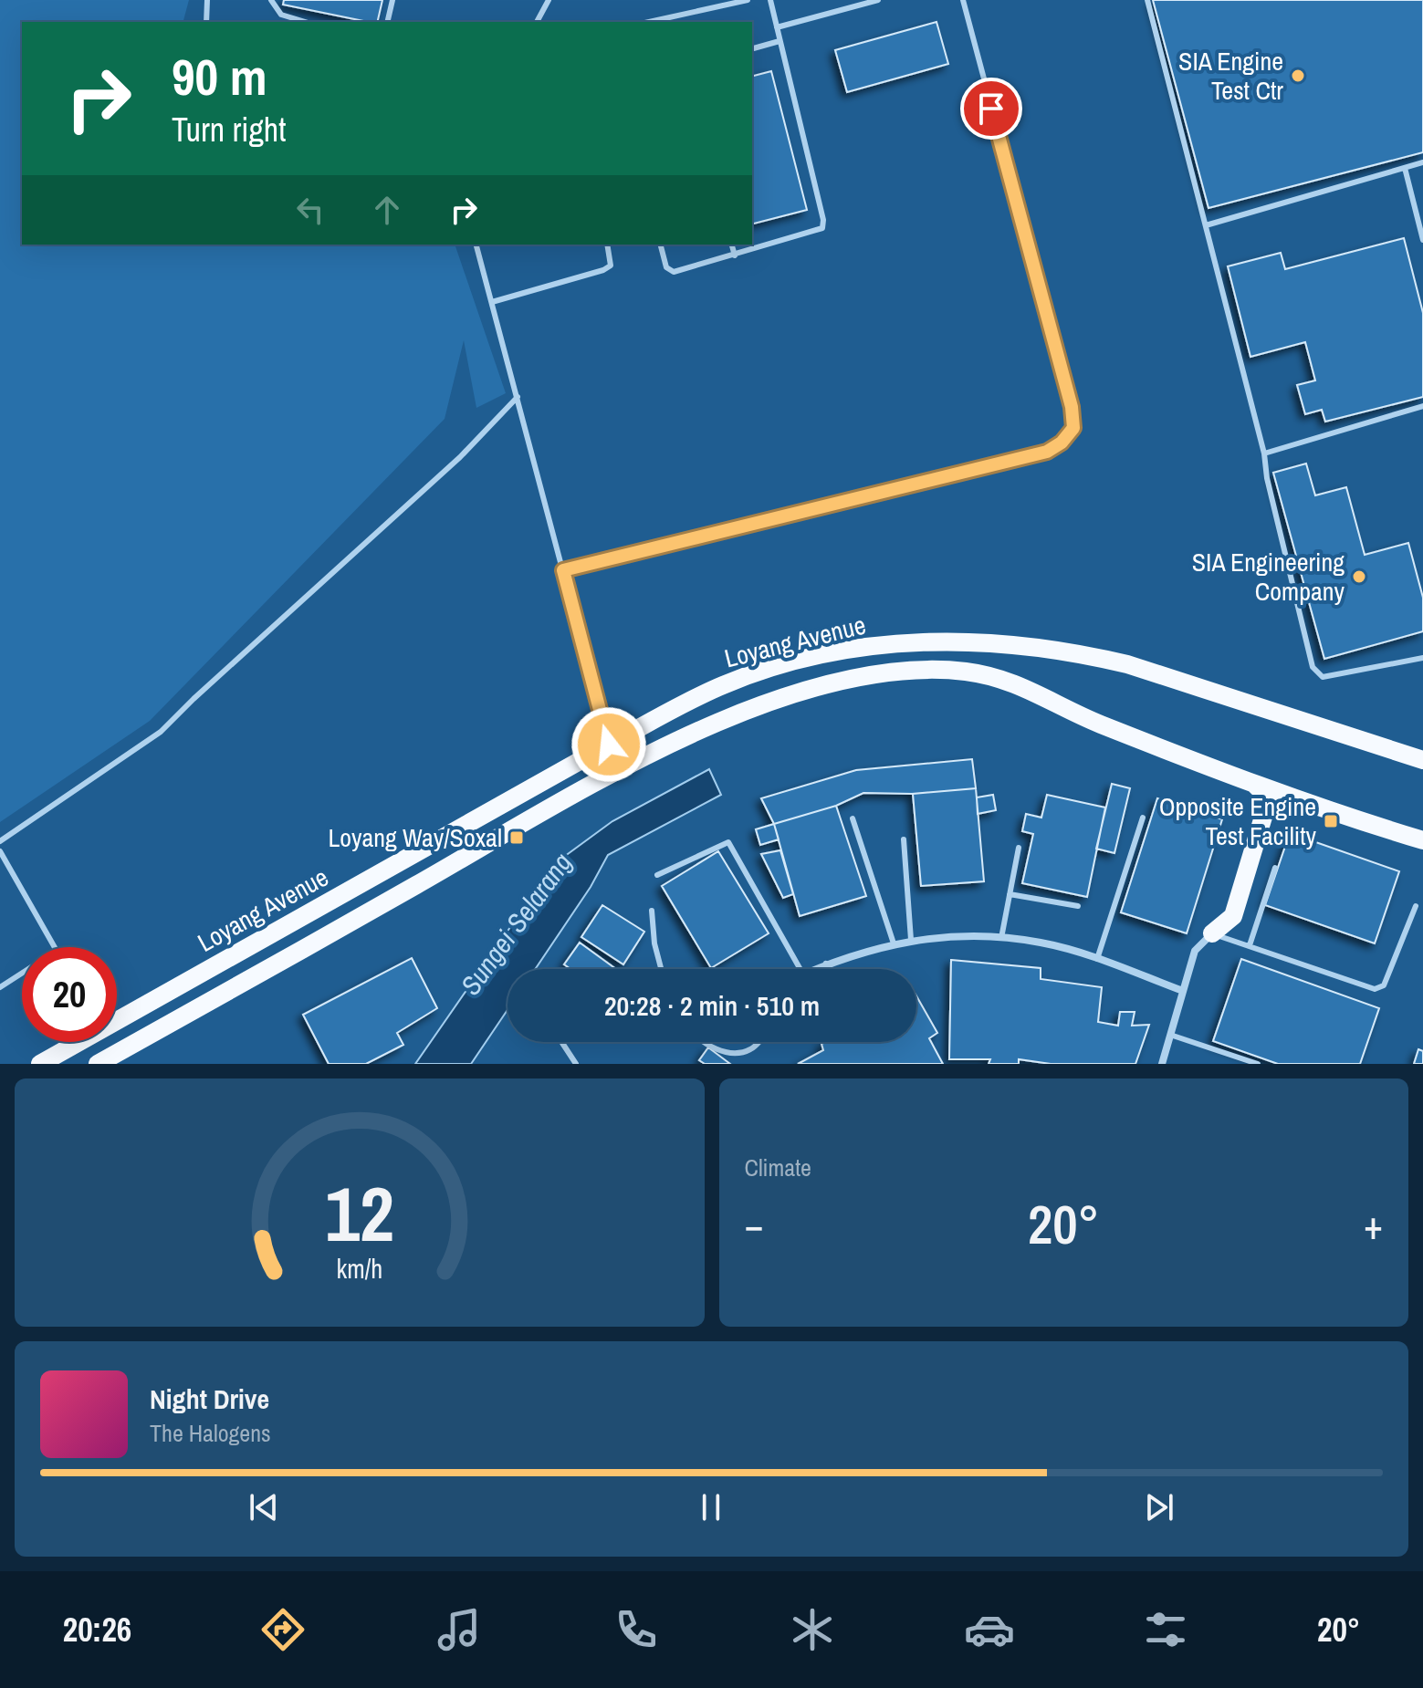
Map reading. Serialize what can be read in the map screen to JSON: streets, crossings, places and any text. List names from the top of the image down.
{
  "streets": {
    "main road": ["Loyang Avenue"]
  },
  "water": ["Sungei Selarang"],
  "places": {
    "other": ["SIA Engine Test Ctr", "SIA Engineering Company"],
    "transit": ["Opposite Engine Test Facility", "Loyang Way/Soxal"]
  },
  "page": {
    "turn": ["90 m", "Turn right"],
    "limit": "20",
    "trip": "20:28 · 2 min · 510 m",
    "tile": "Climate",
    "heat": ["−", "20°", "+"],
    "song": ["Night Drive", "The Halogens"],
    "tabs": ["20:26", "20°"],
    "gauge": ["12", "km/h"]
  }
}
